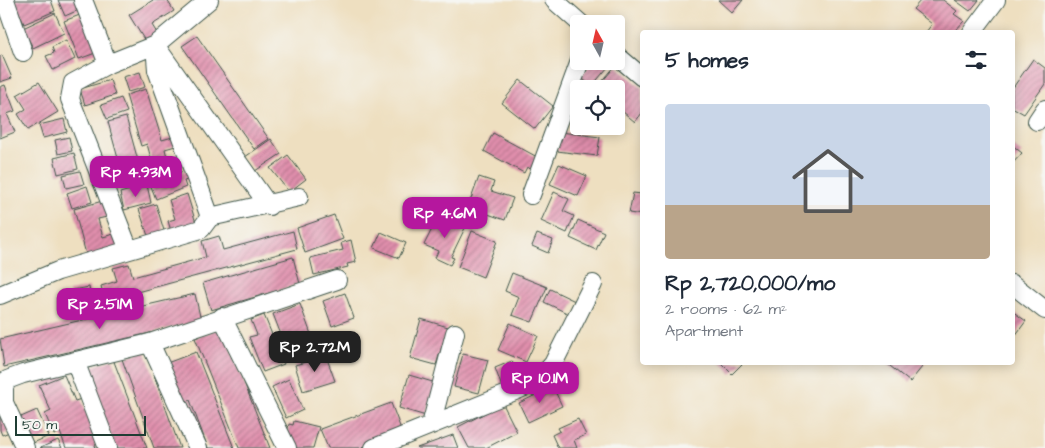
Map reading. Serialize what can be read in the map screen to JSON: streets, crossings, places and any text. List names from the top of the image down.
{
  "scale_bar": "50 m",
  "north": "top",
  "page": {
    "heading": "5 homes",
    "list": [
      {
        "name": "Rp 2,720,000/mo",
        "note": "2 rooms · 62 m² · Apartment"
      }
    ],
    "price": [
      "Rp 4.93M",
      "Rp 4.6M",
      "Rp 2.51M",
      "Rp 2.72M",
      "Rp 10.1M"
    ],
    "scale": "50 m"
  }
}
